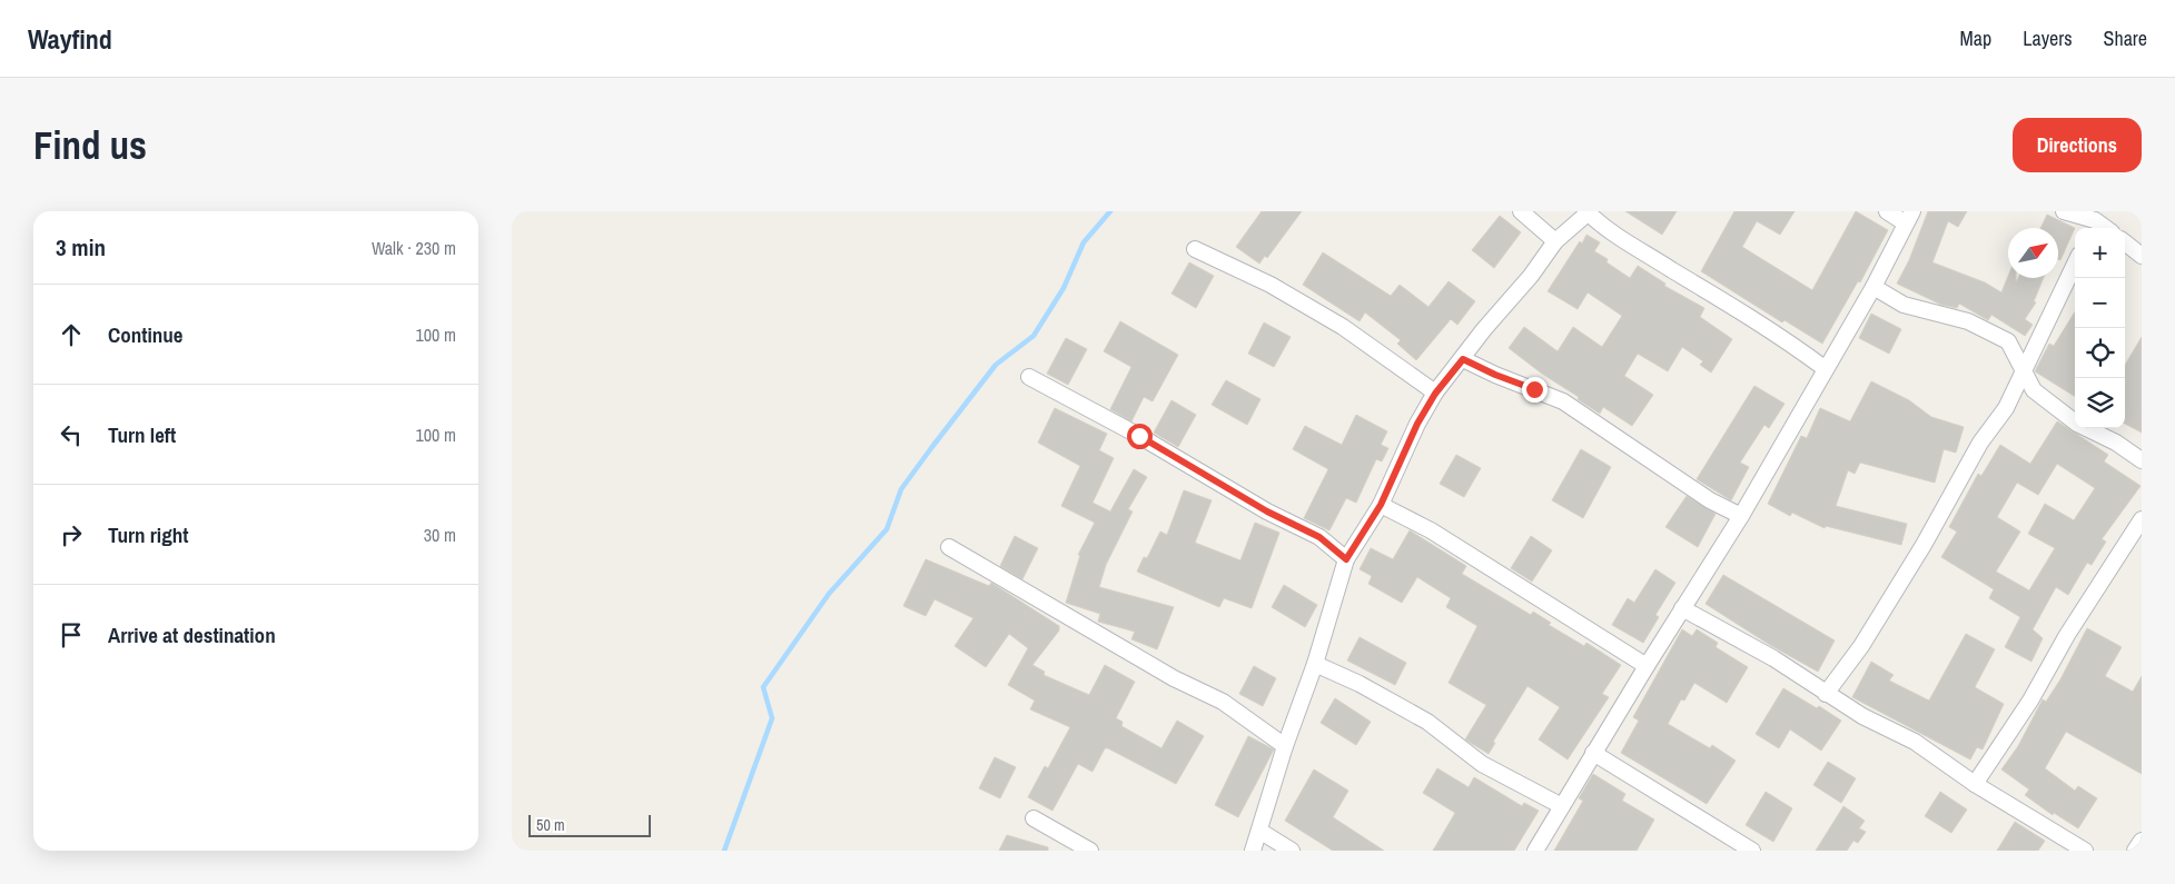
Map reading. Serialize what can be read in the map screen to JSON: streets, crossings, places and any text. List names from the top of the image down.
{
  "scale_bar": "50 m",
  "north": "top right",
  "page": {
    "header": "Wayfind",
    "nav": ["Map", "Layers", "Share"],
    "buttons": "Directions",
    "title": "Find us",
    "heading": ["3 min", "Walk · 230 m"],
    "map_buttons": ["+", "−"],
    "list": [
      ["Continue", "100 m"],
      ["Turn left", "100 m"],
      ["Turn right", "30 m"],
      "Arrive at destination"
    ],
    "scale": "50 m"
  }
}
